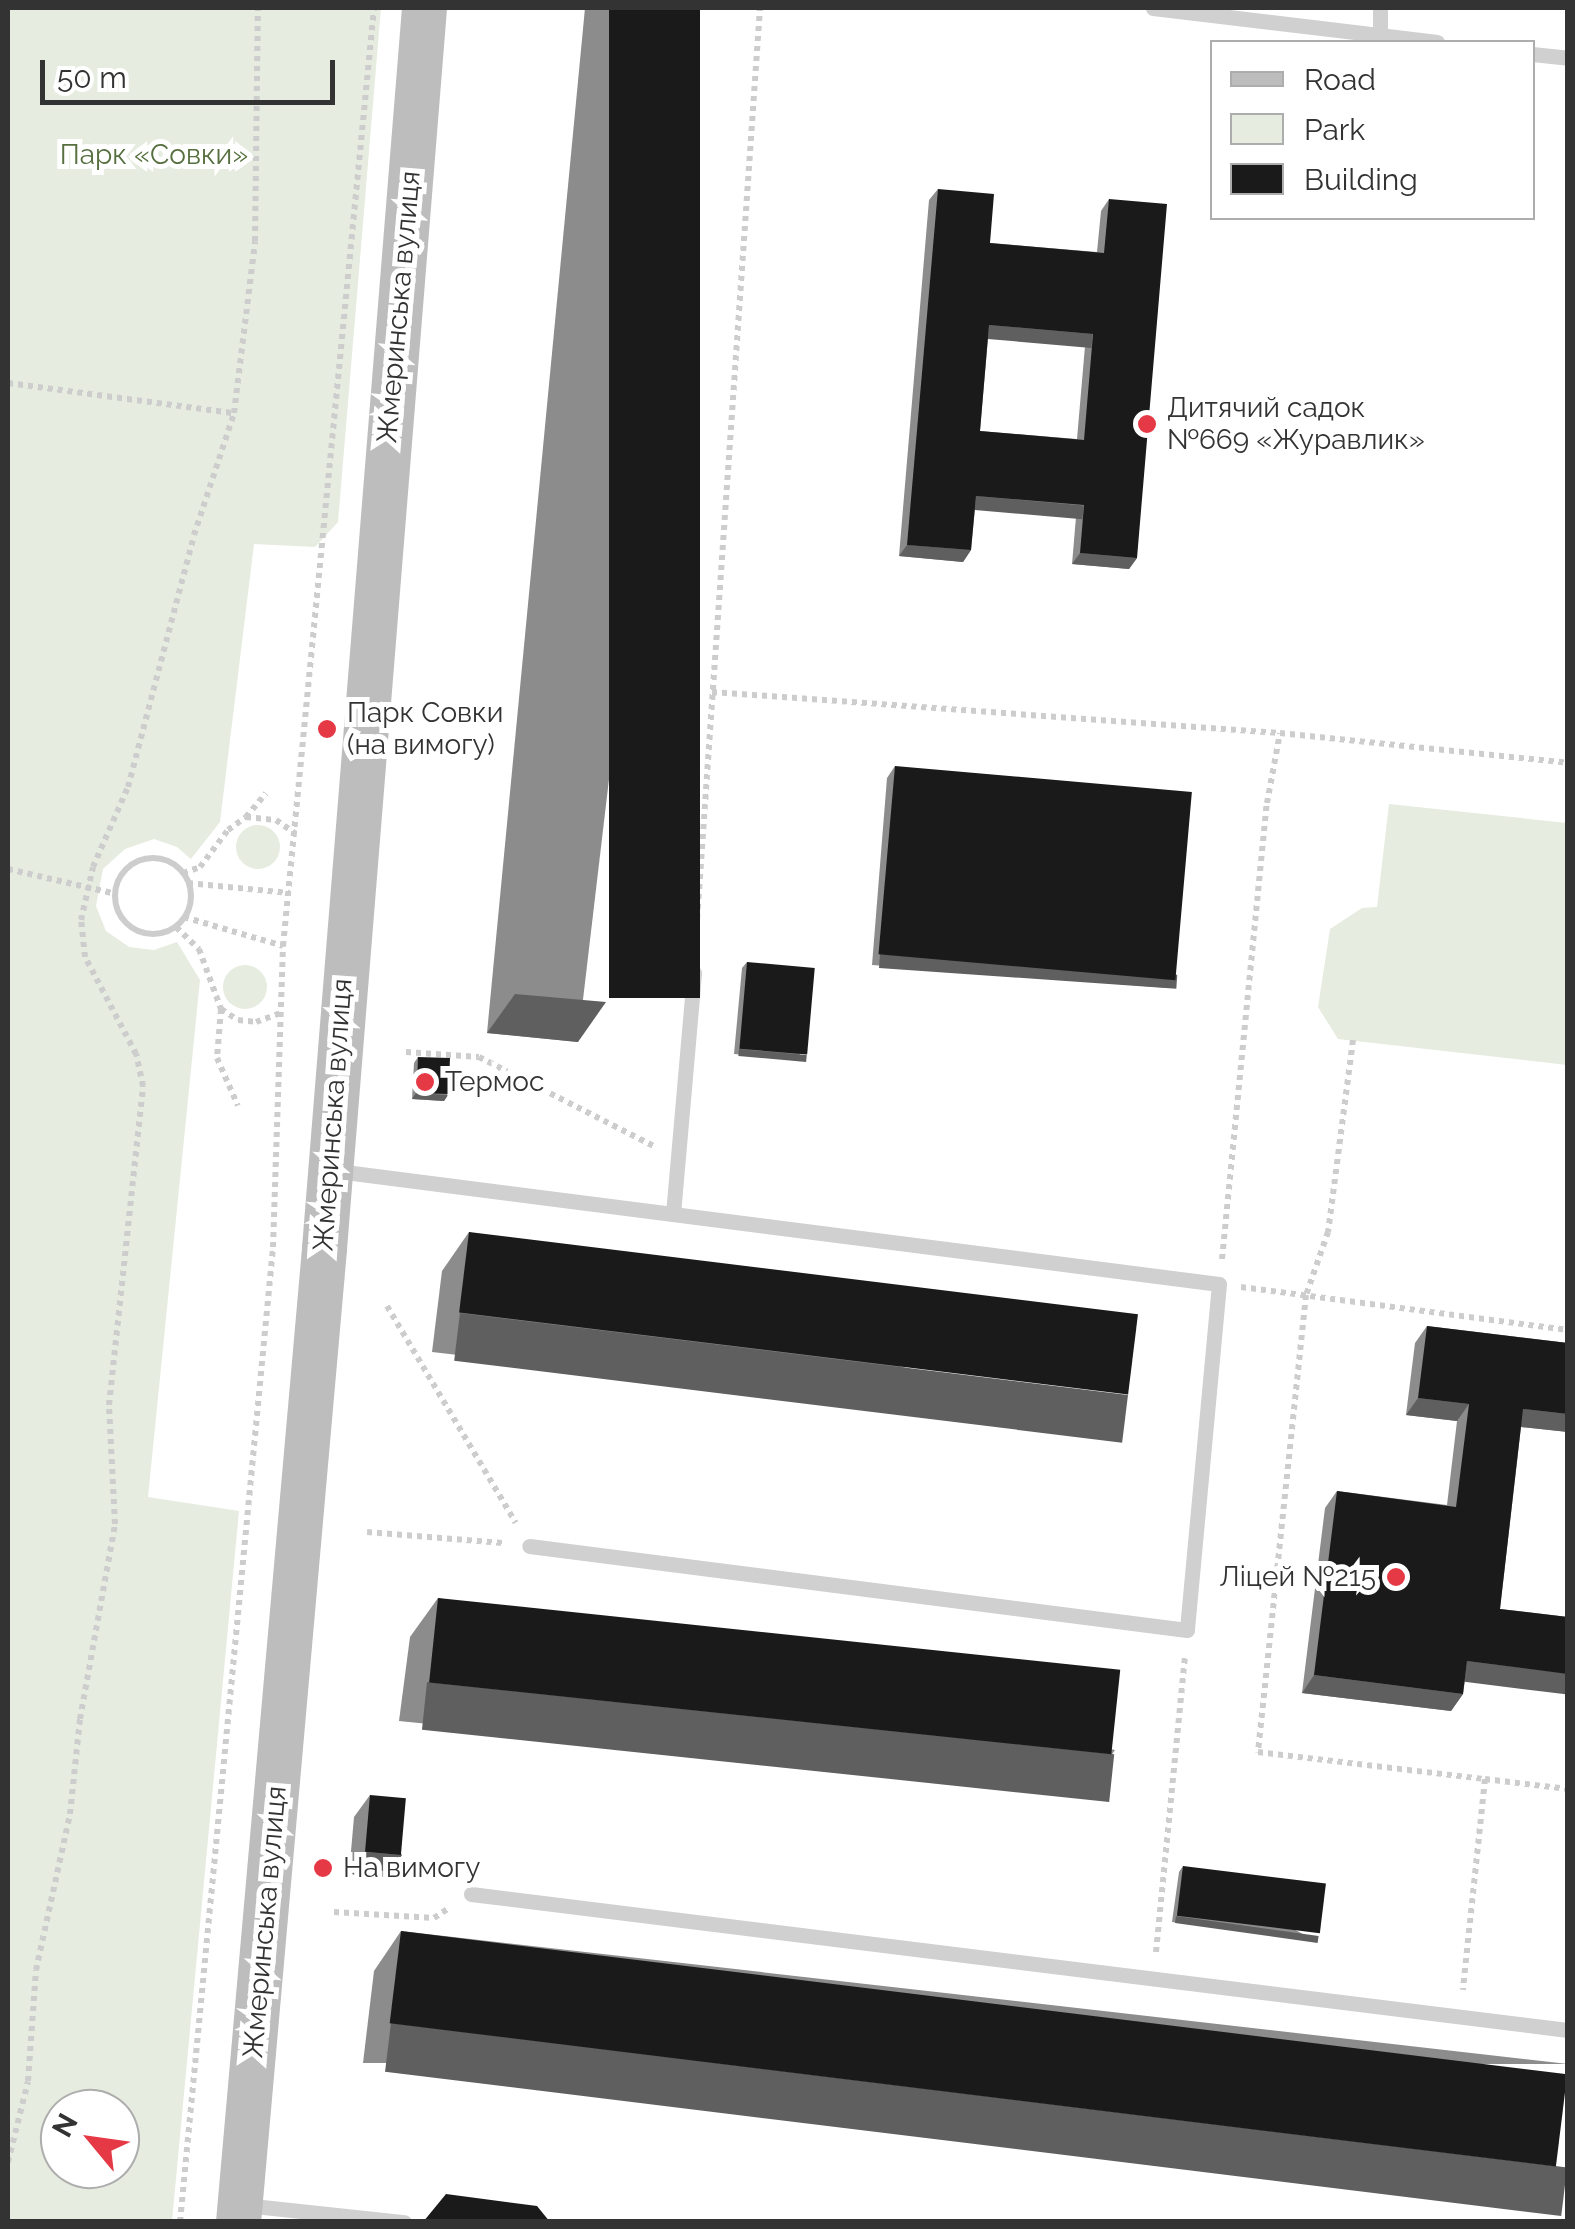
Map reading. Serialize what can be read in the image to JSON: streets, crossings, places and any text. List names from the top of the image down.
{
  "streets": {
    "main road": ["Жмеринська вулиця"]
  },
  "parks": ["Парк «Совки»"],
  "places": [
    "Дитячий садок №669 «Журавлик»",
    "Парк Совки (на вимогу)",
    "Термос",
    "Ліцей №215",
    "На вимогу"
  ],
  "legend": ["Road", "Park", "Building"],
  "scale_bar": "50 m",
  "north": "top left"
}
